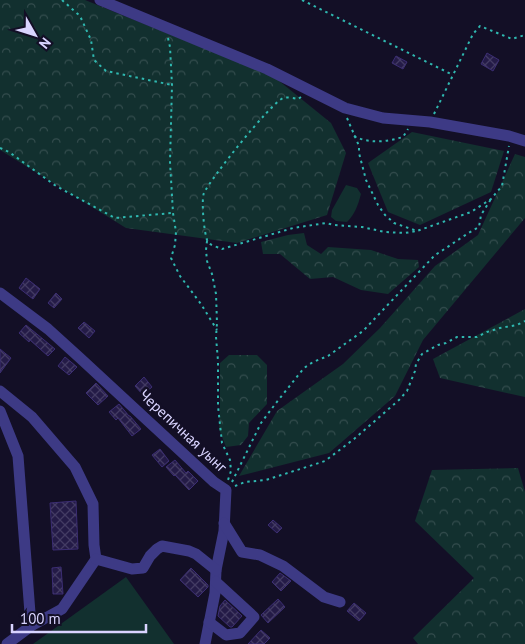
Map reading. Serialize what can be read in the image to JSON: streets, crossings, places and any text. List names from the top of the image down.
{
  "streets": {
    "street": ["Черепичная уынг"]
  },
  "scale_bar": "100 m",
  "north": "bottom right"
}
